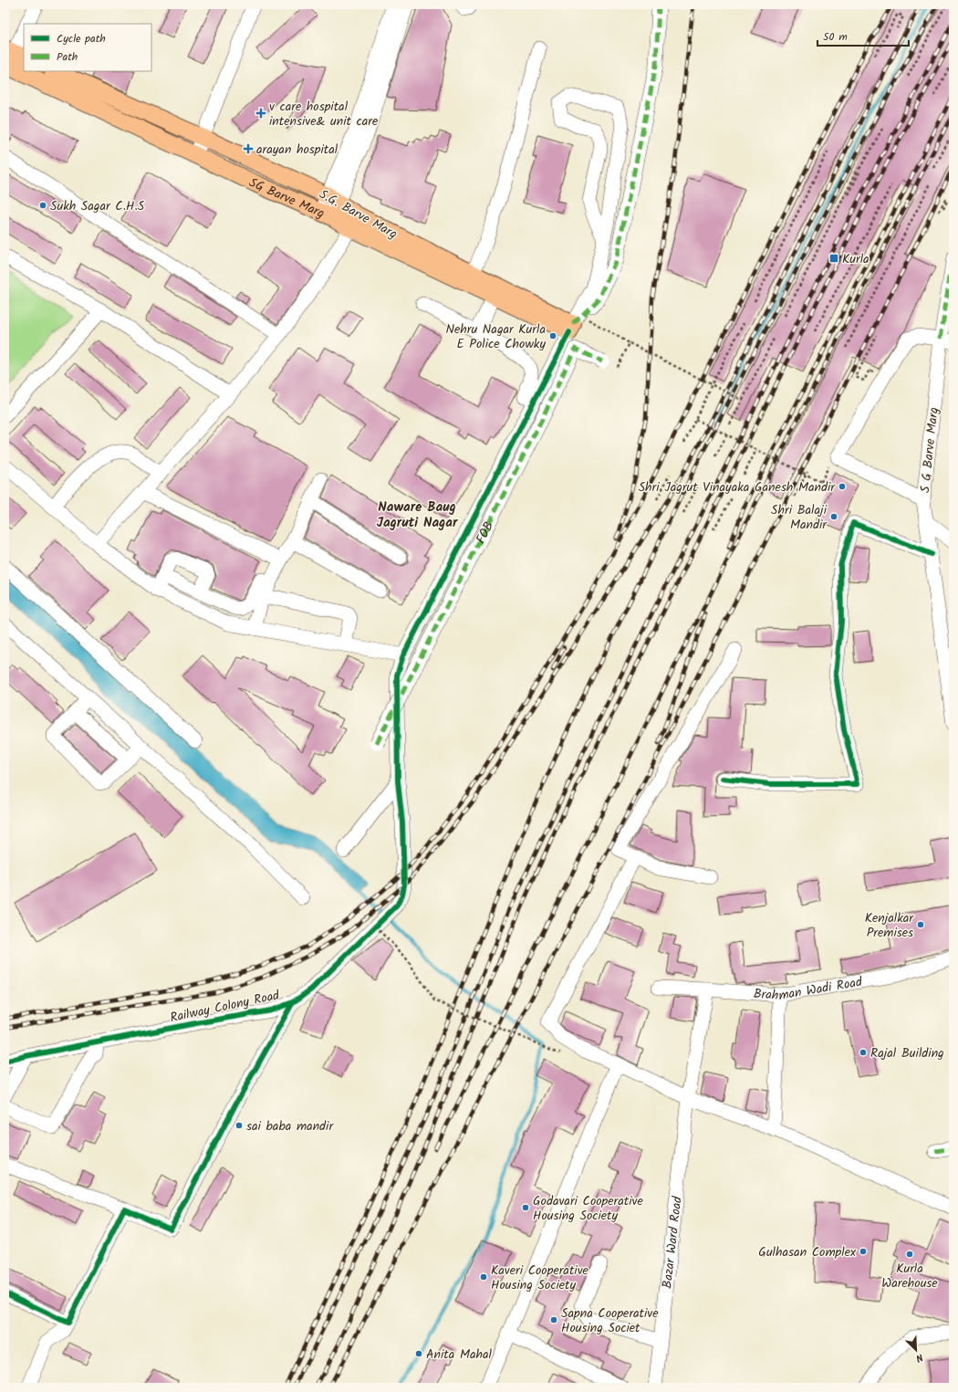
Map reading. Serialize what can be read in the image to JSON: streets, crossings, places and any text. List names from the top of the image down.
{
  "streets": {
    "main road": ["SG Barve Marg", "S.G. Barve Marg"],
    "street": [
      "S G Barve Marg",
      "FOB",
      "Brahman Wadi Road",
      "Railway Colony Road",
      "Bazar Ward Road"
    ]
  },
  "crossings": [
    ["SG Barve Marg", "S.G. Barve Marg"],
    ["SG Barve Marg", "Railway Colony Road"],
    ["S.G. Barve Marg", "Railway Colony Road"],
    ["Brahman Wadi Road", "Bazar Ward Road"]
  ],
  "districts": ["Naware Baug Jagruti Nagar"],
  "places": {
    "health": ["v care hospital intensive& unit care", "arayan hospital"],
    "other": [
      "Sukh Sagar C.H.S",
      "Nehru Nagar Kurla E Police Chowky",
      "Shri Jagrut Vinayaka Ganesh Mandir",
      "Shri Balaji Mandir",
      "Kenjalkar Premises",
      "Rajal Building",
      "sai baba mandir",
      "Godavari Cooperative Housing Society",
      "Gulhasan Complex",
      "Kurla Warehouse",
      "Kaveri Cooperative Housing Society",
      "Sapna Cooperative Housing Societ",
      "Anita Mahal"
    ],
    "transit": ["Kurla"]
  },
  "legend": ["Cycle path", "Path"],
  "scale_bar": "50 m",
  "north": "bottom right"
}
